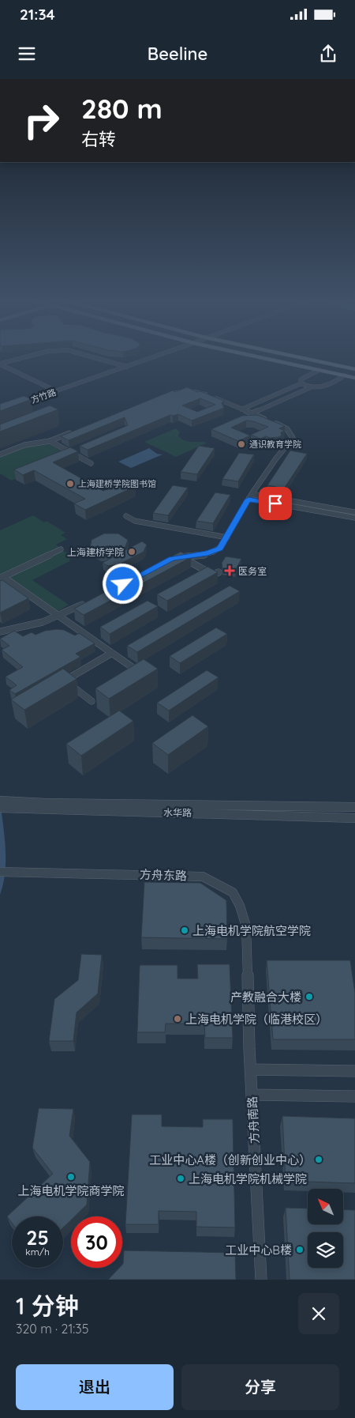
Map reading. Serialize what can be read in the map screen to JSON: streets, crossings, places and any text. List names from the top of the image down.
{
  "streets": {
    "street": [
      "方竹路",
      "水华路",
      "方舟东路",
      "方舟南路"
    ]
  },
  "crossings": [
    ["方舟东路", "方舟南路"]
  ],
  "places": {
    "other": [
      "通识教育学院",
      "上海建桥学院图书馆",
      "上海建桥学院",
      "上海电机学院航空学院",
      "产教融合大楼",
      "上海电机学院（临港校区）",
      "工业中心A楼（创新创业中心）",
      "上海电机学院商学院",
      "上海电机学院机械学院",
      "工业中心B楼"
    ],
    "health": ["医务室"]
  },
  "north": "top left",
  "page": {
    "status": "21:34",
    "header": "Beeline",
    "turn": ["280 m", "右转"],
    "speed": "25 km/h",
    "limit": "30",
    "heading": ["1 分钟", "320 m · 21:35"],
    "buttons": ["退出", "分享"]
  }
}
